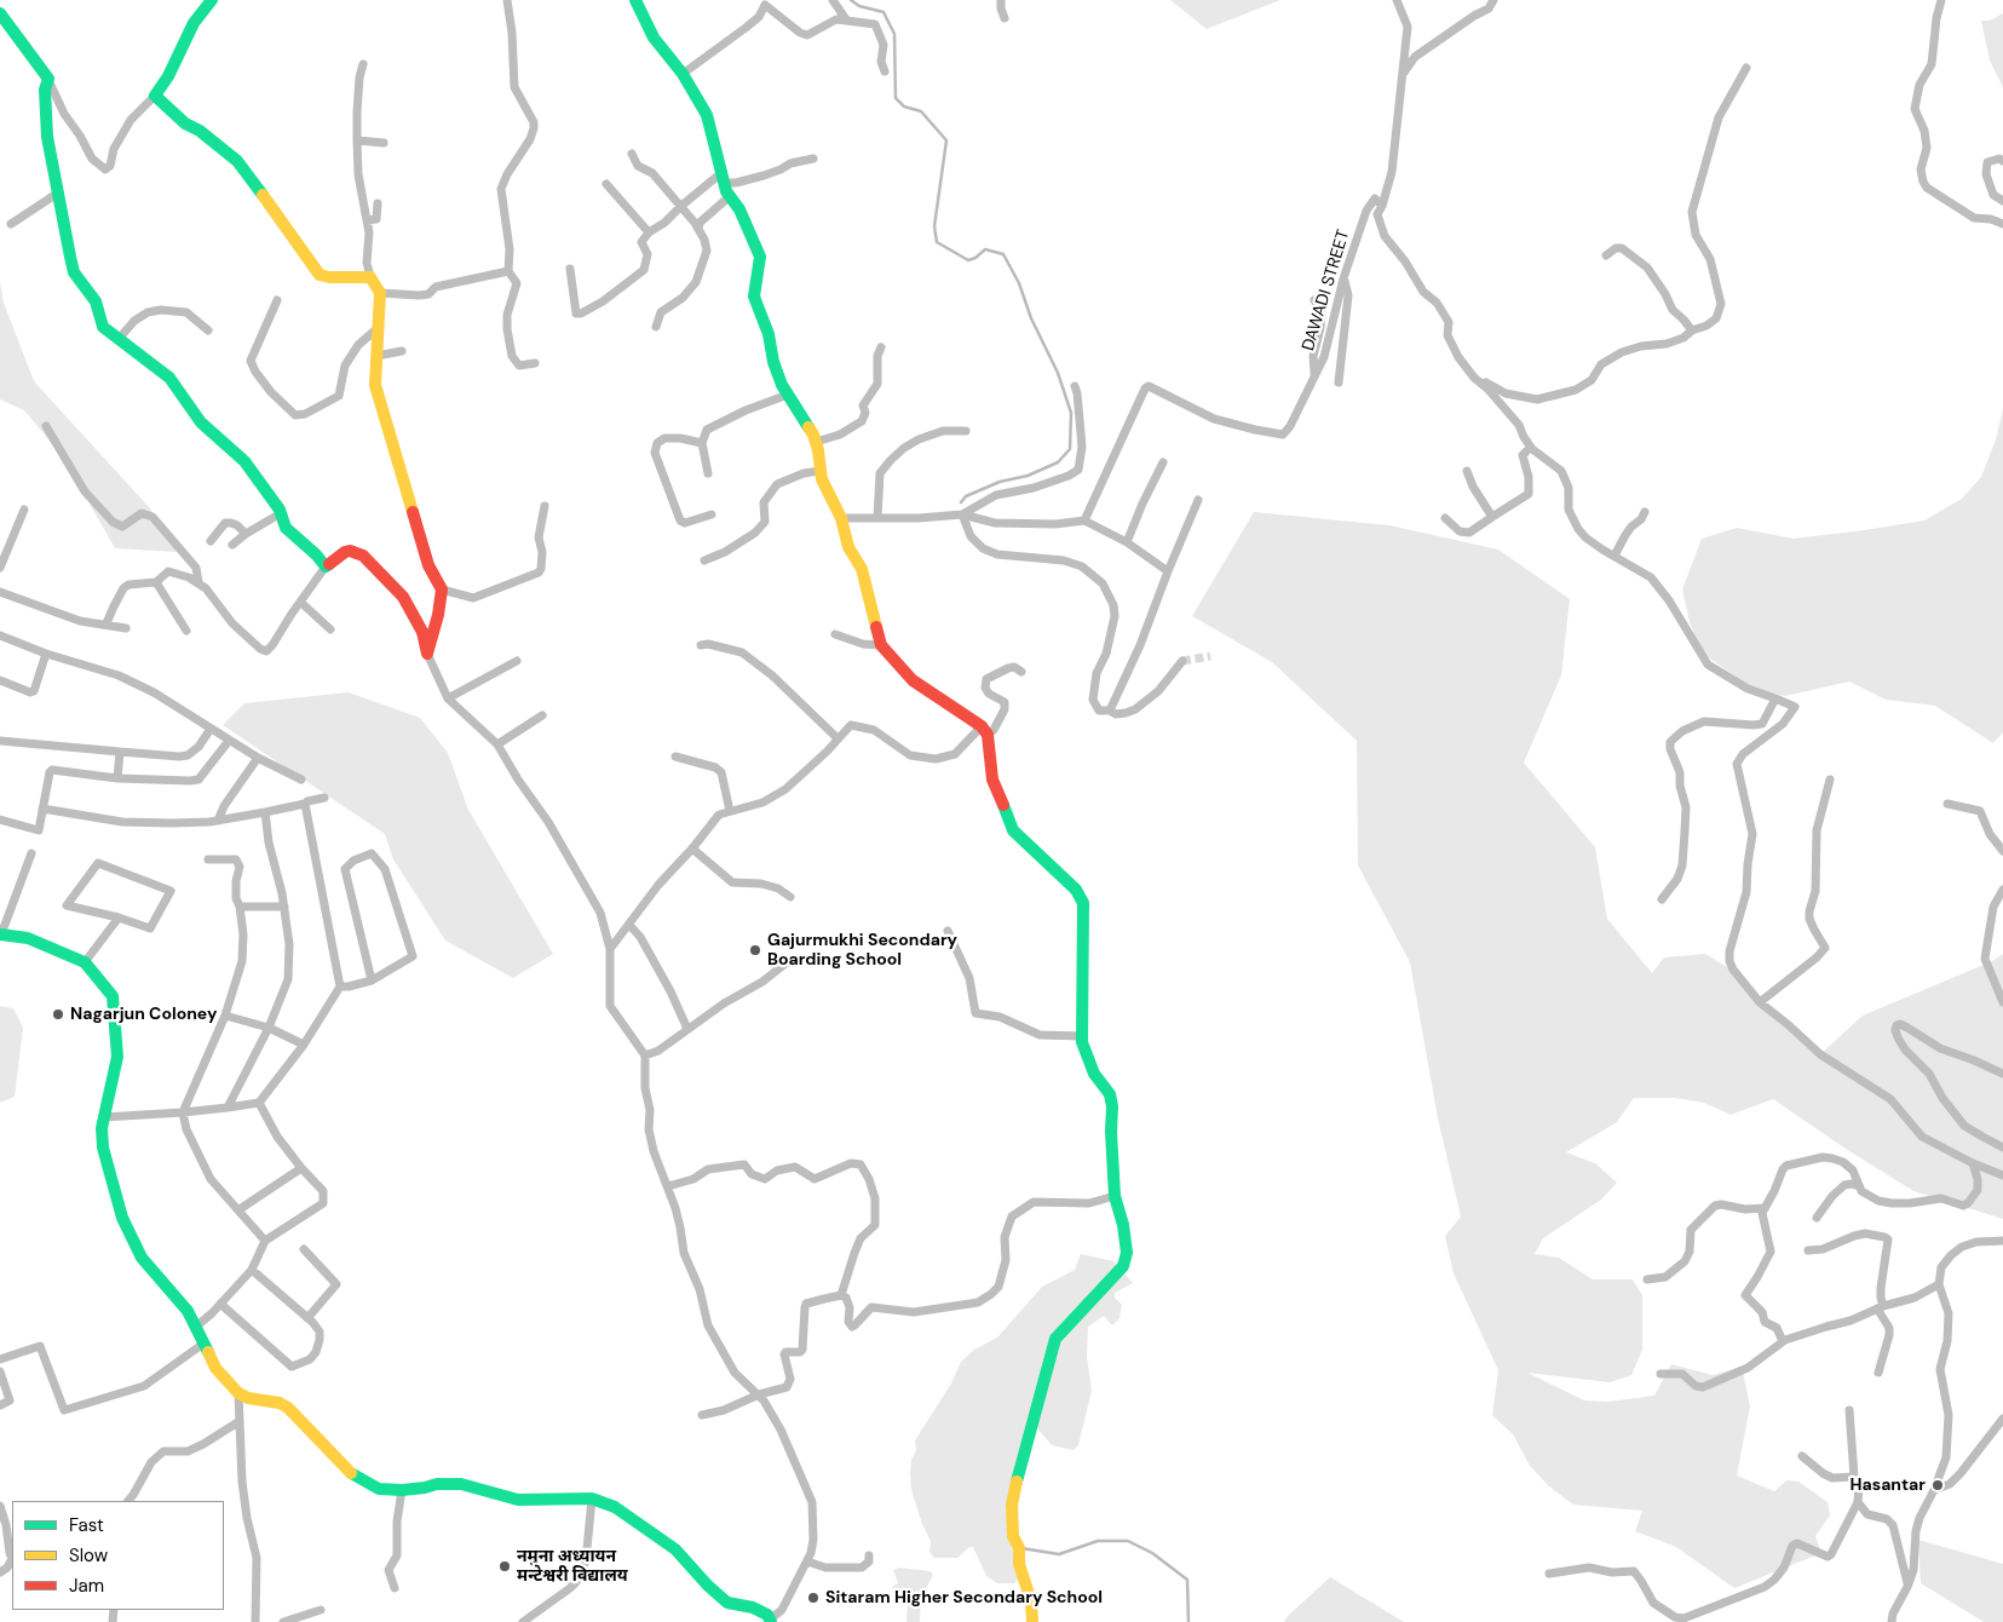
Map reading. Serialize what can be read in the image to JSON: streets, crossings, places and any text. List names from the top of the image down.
{
  "streets": {
    "street": ["DAWADI STREET"]
  },
  "places": [
    "Gajurmukhi Secondary Boarding School",
    "Nagarjun Coloney",
    "Hasantar",
    "नमुना अध्यायन मन्टेश्वरी विद्यालय",
    "Sitaram Higher Secondary School"
  ],
  "legend": ["Fast", "Slow", "Jam"]
}
